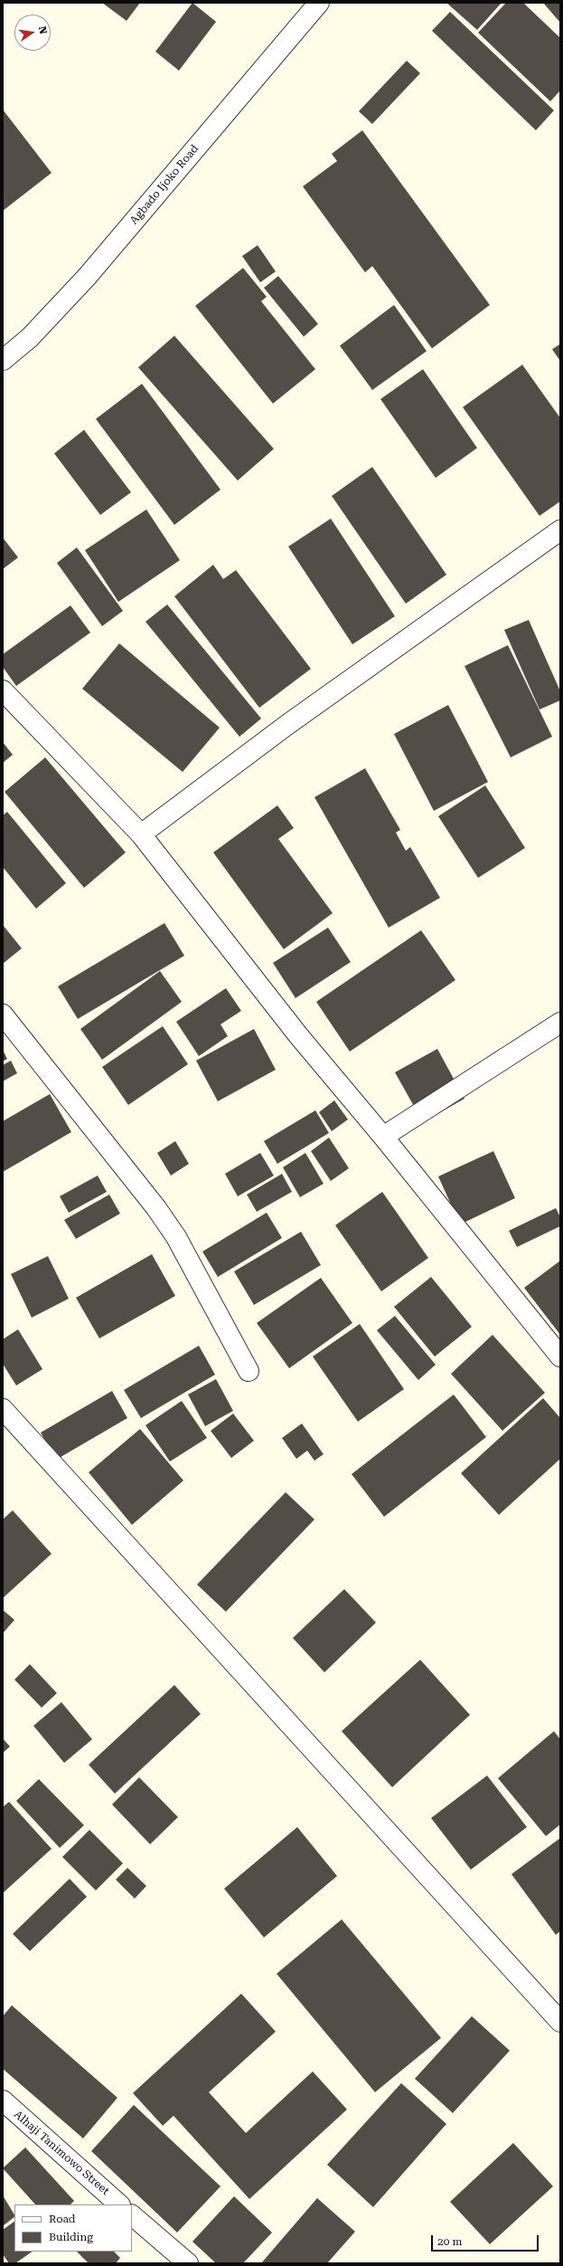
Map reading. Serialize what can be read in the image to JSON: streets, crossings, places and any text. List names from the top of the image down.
{
  "streets": {
    "street": ["Agbado Ijoko Road", "Alhaji Tanimowo Street"]
  },
  "legend": ["Road", "Building"],
  "scale_bar": "20 m",
  "north": "right"
}
